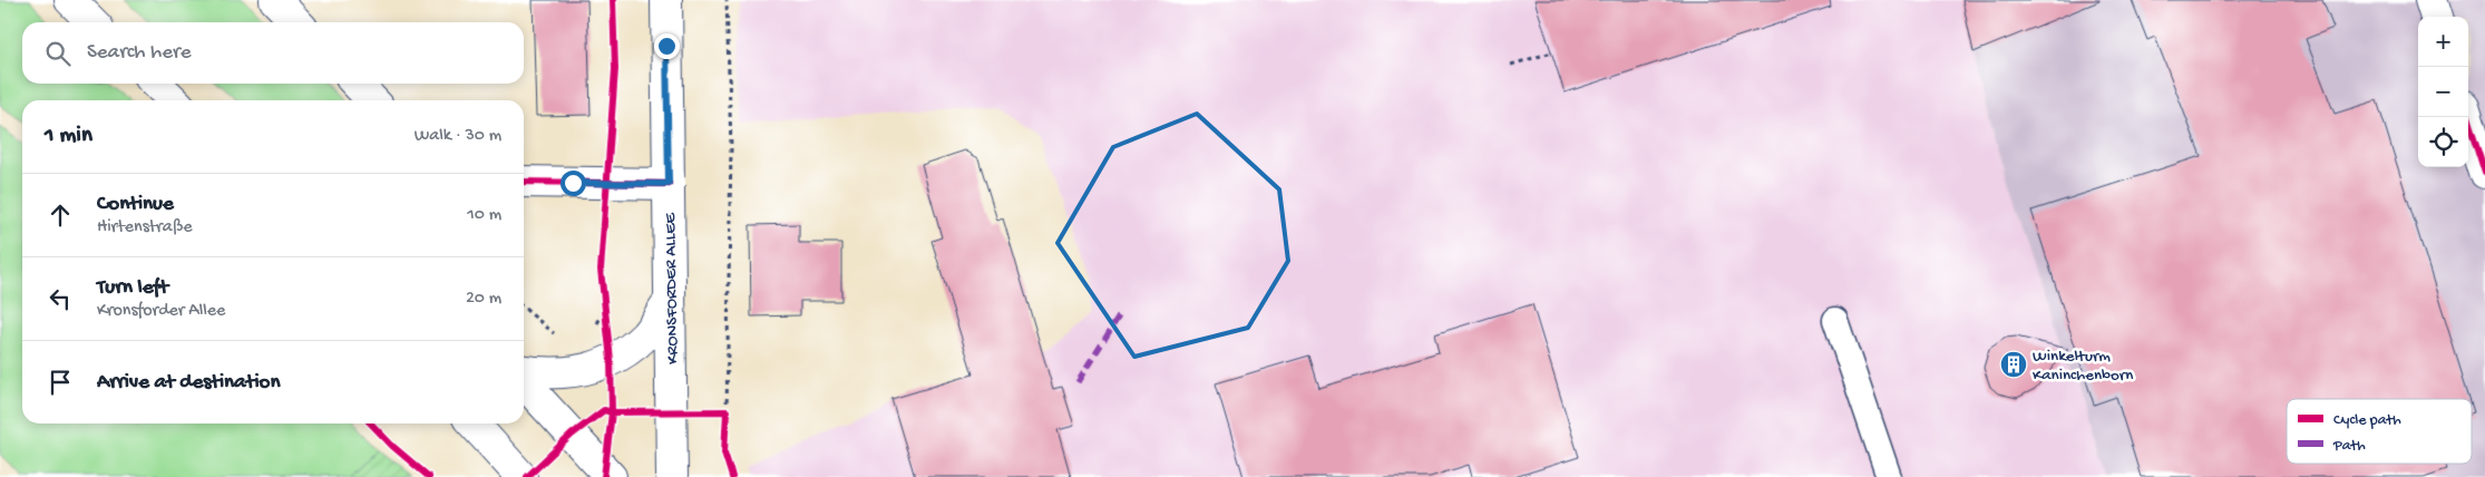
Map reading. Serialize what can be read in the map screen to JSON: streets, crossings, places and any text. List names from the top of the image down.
{
  "streets": {
    "main road": ["KRONSFORDER ALLEE"]
  },
  "places": {
    "building": ["Winkelturm Kaninchenborn"]
  },
  "legend": ["Cycle path", "Path"],
  "page": {
    "map_buttons": ["+", "−"],
    "search": "Search here",
    "heading": ["1 min", "Walk · 30 m"],
    "list": [
      ["Continue", "Hirtenstraße", "10 m"],
      ["Turn left", "Kronsforder Allee", "20 m"],
      "Arrive at destination"
    ]
  }
}
